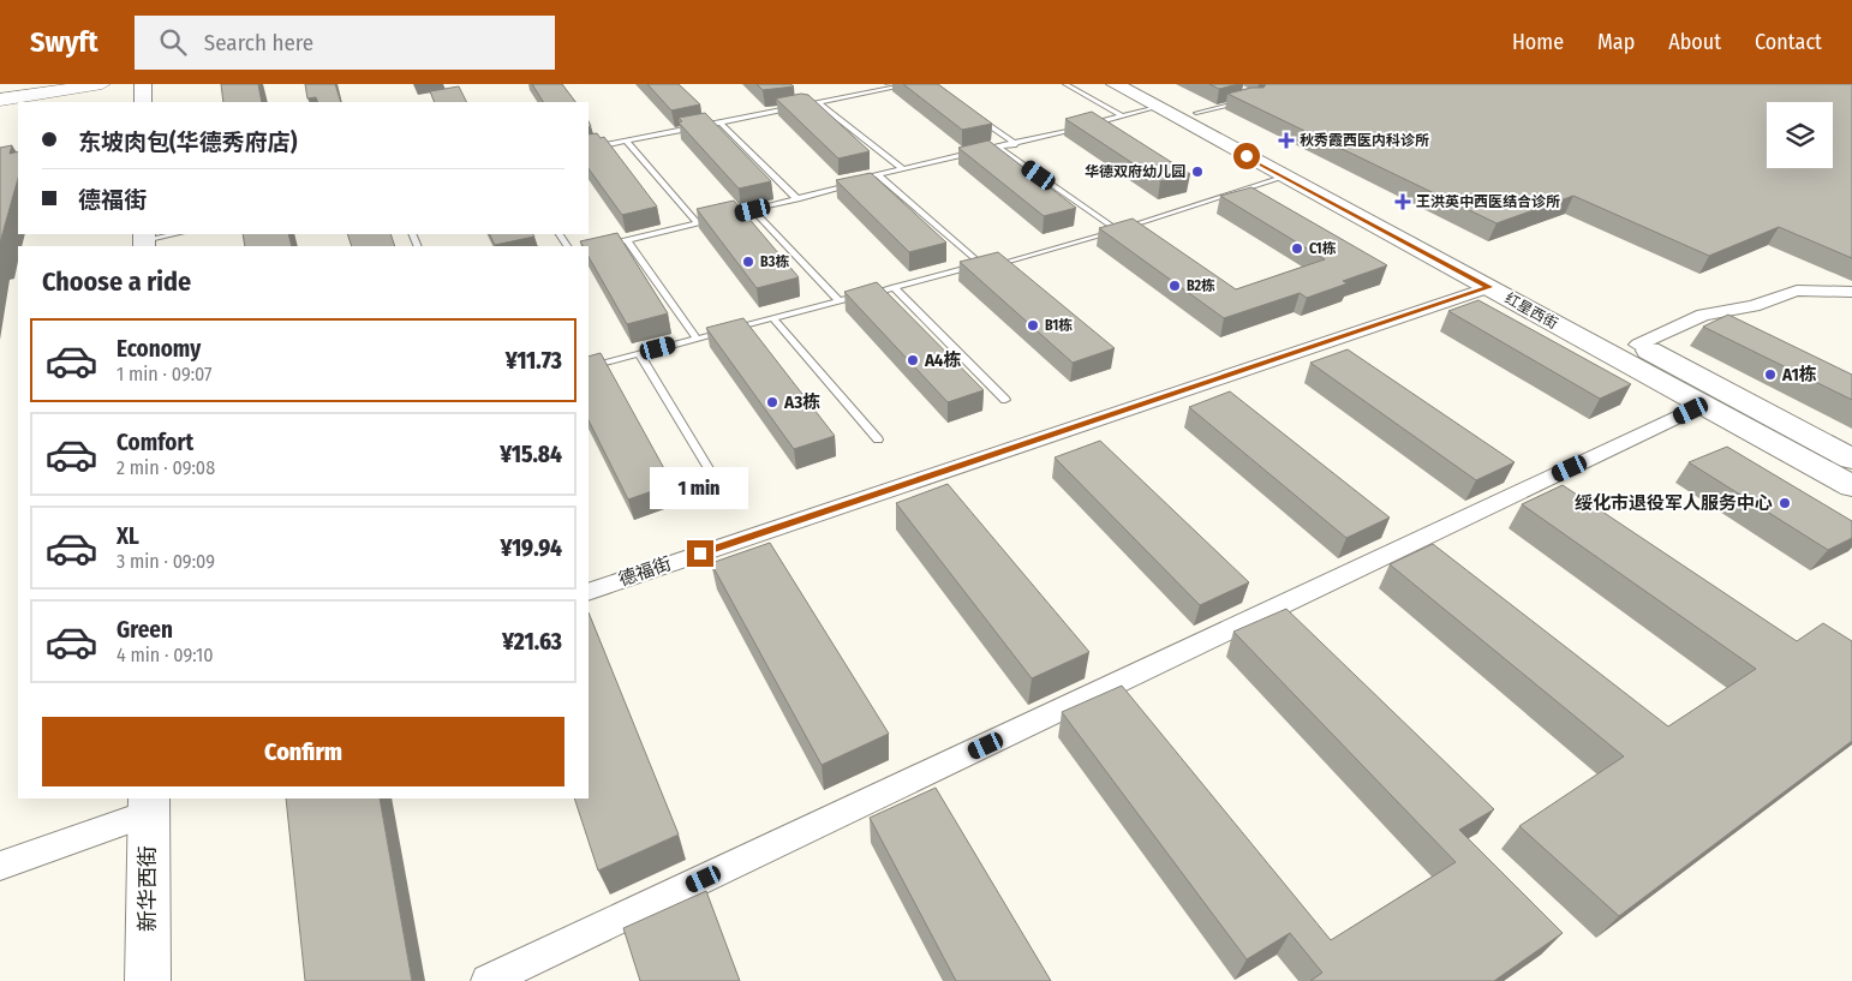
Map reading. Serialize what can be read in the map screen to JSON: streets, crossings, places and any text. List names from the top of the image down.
{
  "streets": {
    "main road": ["红星西街", "新华西街"],
    "street": ["德福街"]
  },
  "crossings": [
    ["红星西街", "德福街"]
  ],
  "places": {
    "health": ["秋秀霞西医内科诊所", "王洪英中西医结合诊所"],
    "other": [
      "华德双府幼儿园",
      "C1栋",
      "B3栋",
      "B2栋",
      "B1栋",
      "A4栋",
      "A1栋",
      "A3栋",
      "绥化市退役军人服务中心"
    ]
  },
  "page": {
    "header": "Swyft",
    "search": "Search here",
    "nav": [
      "Home",
      "Map",
      "About",
      "Contact"
    ],
    "banner": ["东坡肉包(华德秀府店)", "德福街"],
    "heading": "Choose a ride",
    "list": [
      {
        "name": "Economy",
        "note": "1 min · 09:07",
        "value": "¥11.73"
      },
      {
        "name": "Comfort",
        "note": "2 min · 09:08",
        "value": "¥15.84"
      },
      {
        "name": "XL",
        "note": "3 min · 09:09",
        "value": "¥19.94"
      },
      {
        "name": "Green",
        "note": "4 min · 09:10",
        "value": "¥21.63"
      }
    ],
    "bubble": "1 min",
    "buttons": "Confirm"
  }
}
